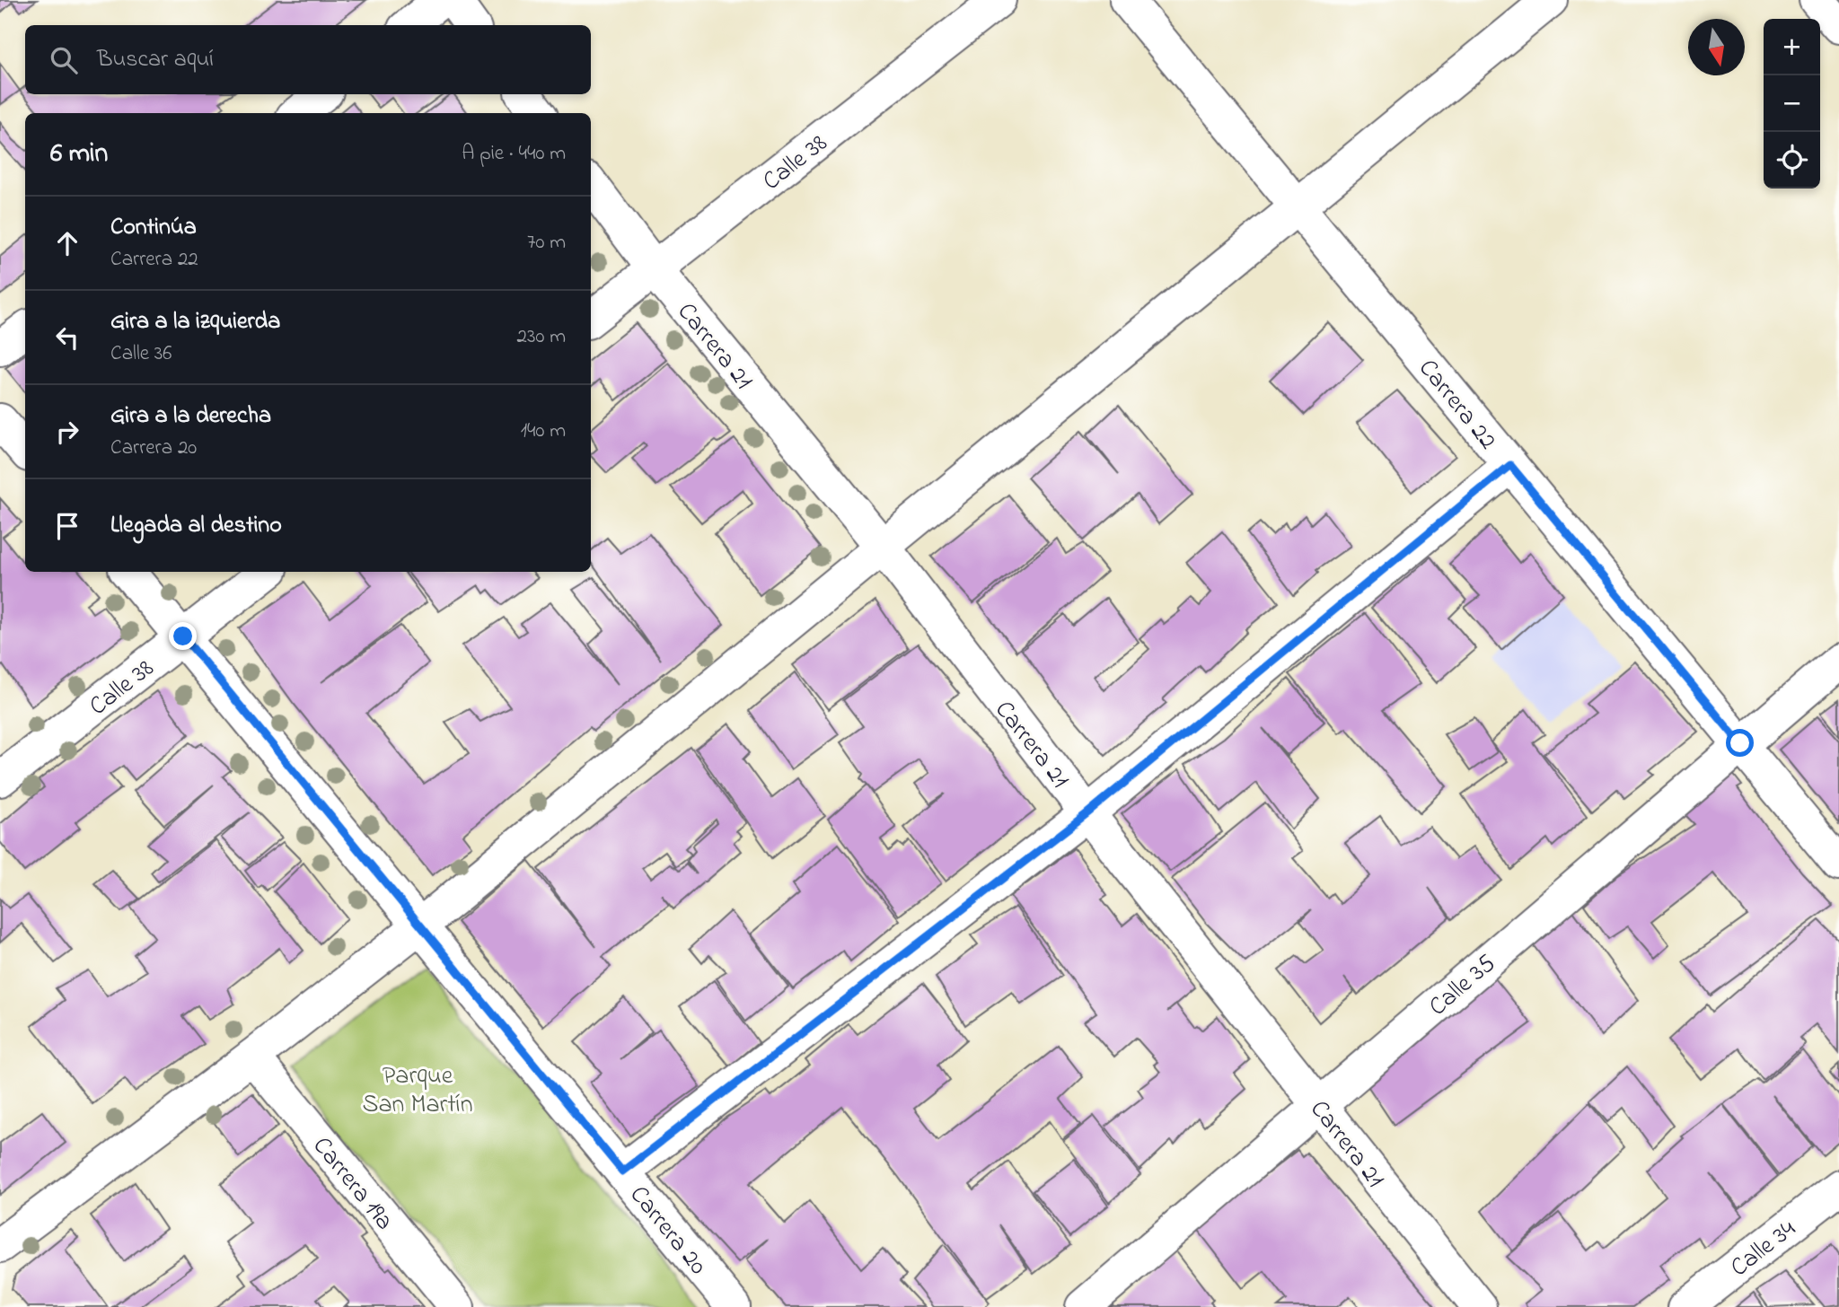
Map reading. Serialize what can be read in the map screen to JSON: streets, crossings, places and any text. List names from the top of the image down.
{
  "streets": {
    "street": [
      "Calle 38",
      "Carrera 21",
      "Carrera 22",
      "Calle 35",
      "Carrera 19a",
      "Carrera 20",
      "Calle 34"
    ]
  },
  "crossings": [
    ["Calle 38", "Carrera 21"],
    ["Calle 38", "Carrera 20"],
    ["Carrera 21", "Calle 35"],
    ["Carrera 22", "Calle 35"]
  ],
  "parks": ["Parque San Martín"],
  "north": "bottom",
  "page": {
    "map_buttons": ["+", "−"],
    "search": "Buscar aquí",
    "heading": ["6 min", "A pie · 440 m"],
    "list": [
      ["Continúa", "Carrera 22", "70 m"],
      ["Gira a la izquierda", "Calle 36", "230 m"],
      ["Gira a la derecha", "Carrera 20", "140 m"],
      "Llegada al destino"
    ]
  }
}
